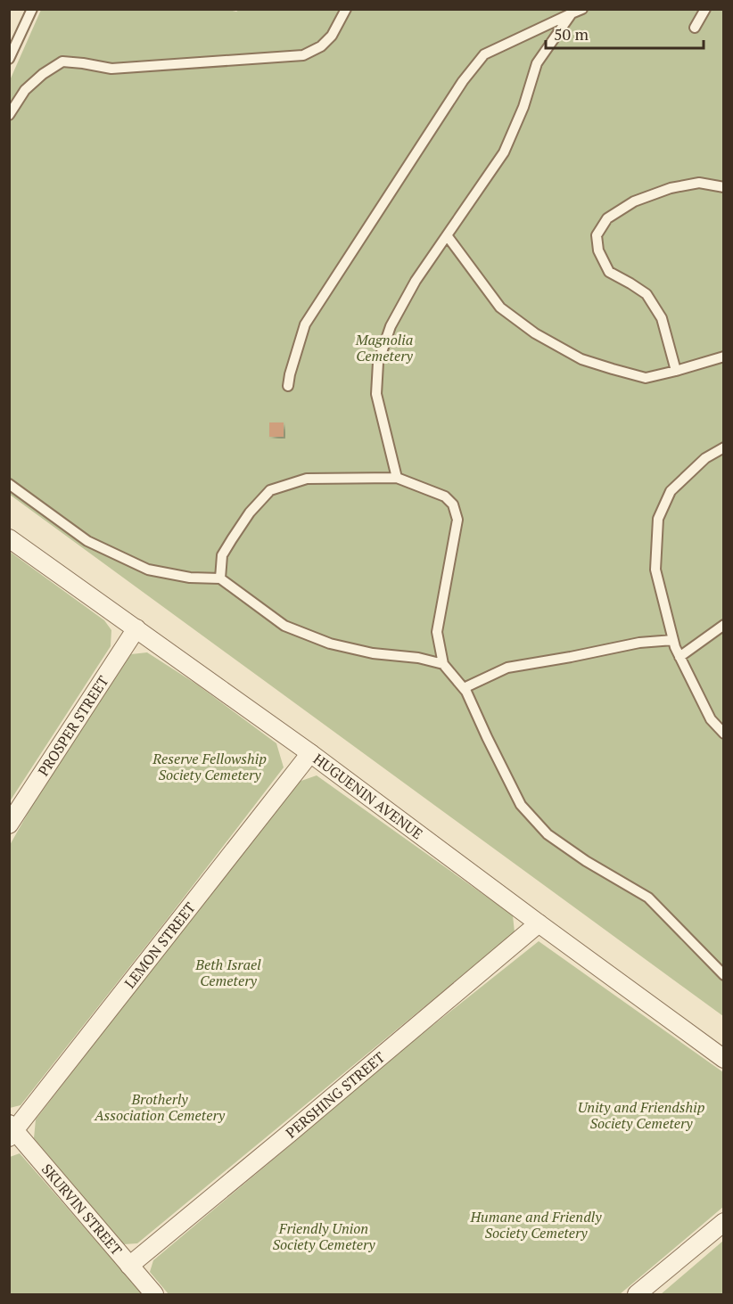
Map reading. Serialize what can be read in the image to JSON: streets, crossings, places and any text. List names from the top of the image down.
{
  "streets": {
    "street": [
      "PROSPER STREET",
      "HUGUENIN AVENUE",
      "LEMON STREET",
      "PERSHING STREET",
      "SKURVIN STREET"
    ]
  },
  "crossings": [
    ["PROSPER STREET", "HUGUENIN AVENUE"],
    ["HUGUENIN AVENUE", "LEMON STREET"],
    ["HUGUENIN AVENUE", "PERSHING STREET"],
    ["LEMON STREET", "SKURVIN STREET"],
    ["PERSHING STREET", "SKURVIN STREET"]
  ],
  "parks": [
    "Magnolia Cemetery",
    "Reserve Fellowship Society Cemetery",
    "Beth Israel Cemetery",
    "Brotherly Association Cemetery",
    "Unity and Friendship Society Cemetery",
    "Humane and Friendly Society Cemetery",
    "Friendly Union Society Cemetery"
  ],
  "scale_bar": "50 m"
}
